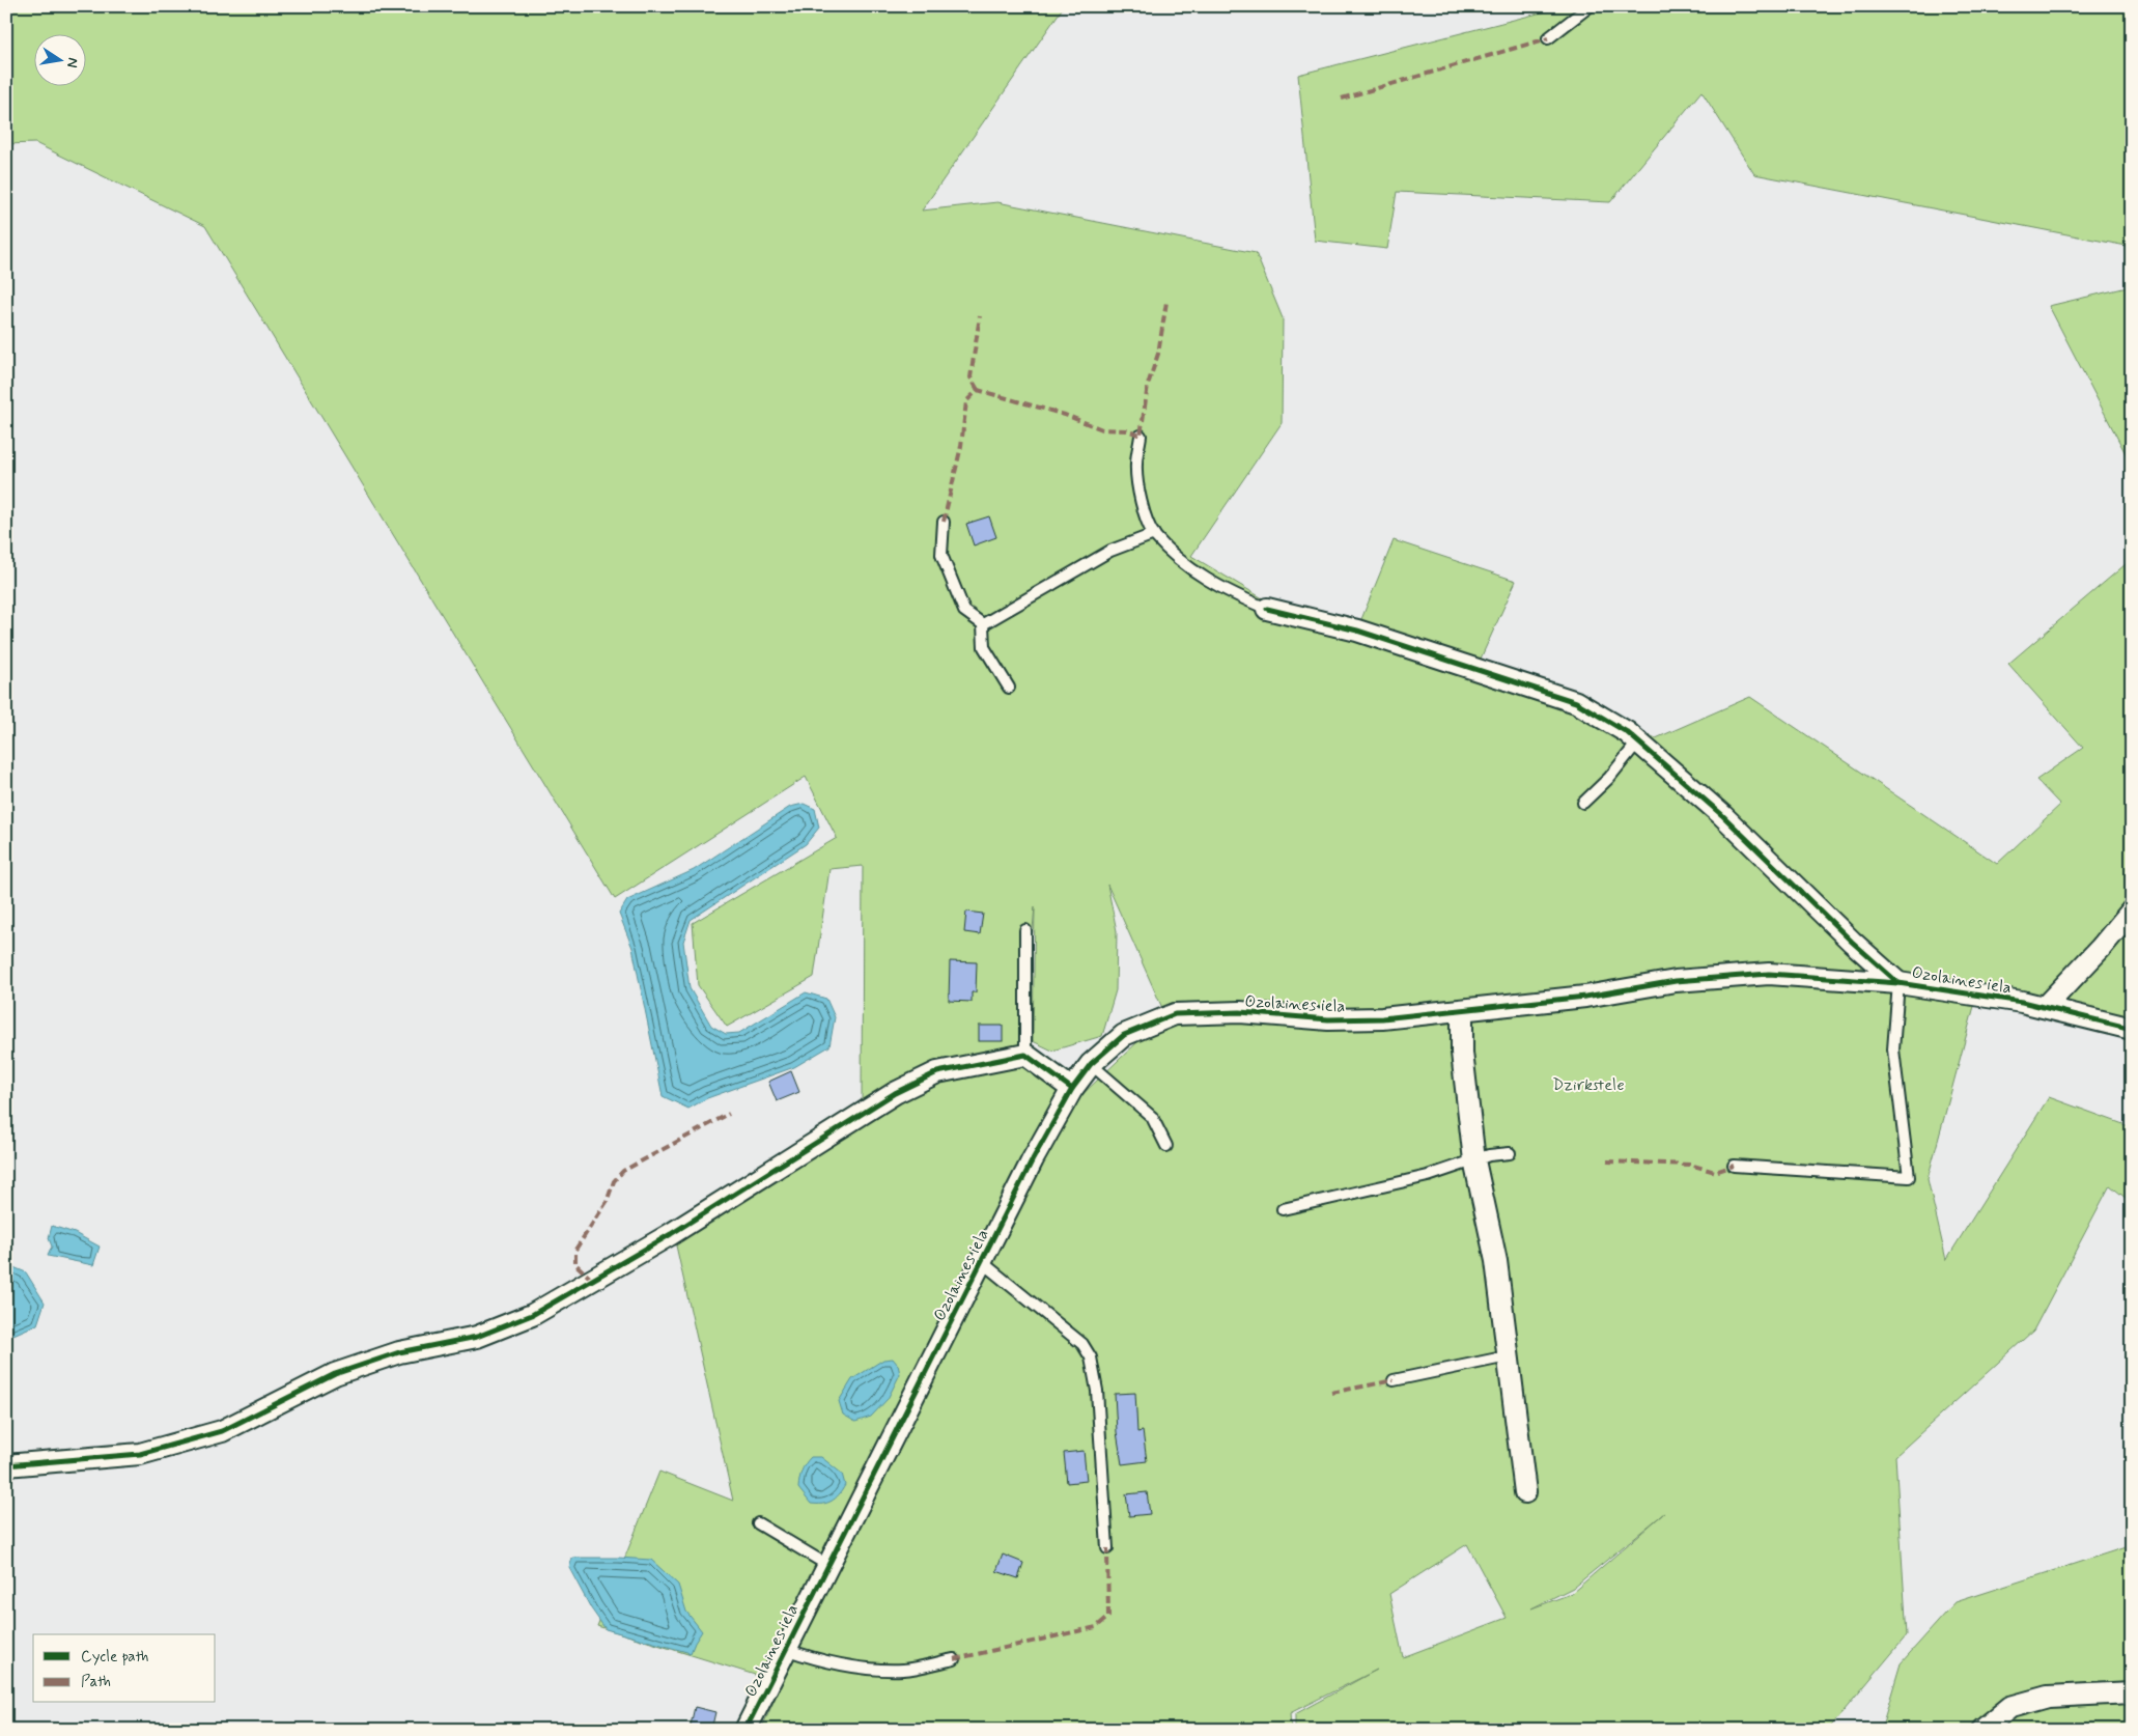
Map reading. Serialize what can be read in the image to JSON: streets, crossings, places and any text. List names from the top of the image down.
{
  "streets": {
    "street": ["Ozolaines iela"]
  },
  "parks": ["Dzirkstele"],
  "legend": ["Cycle path", "Path"],
  "north": "right"
}
